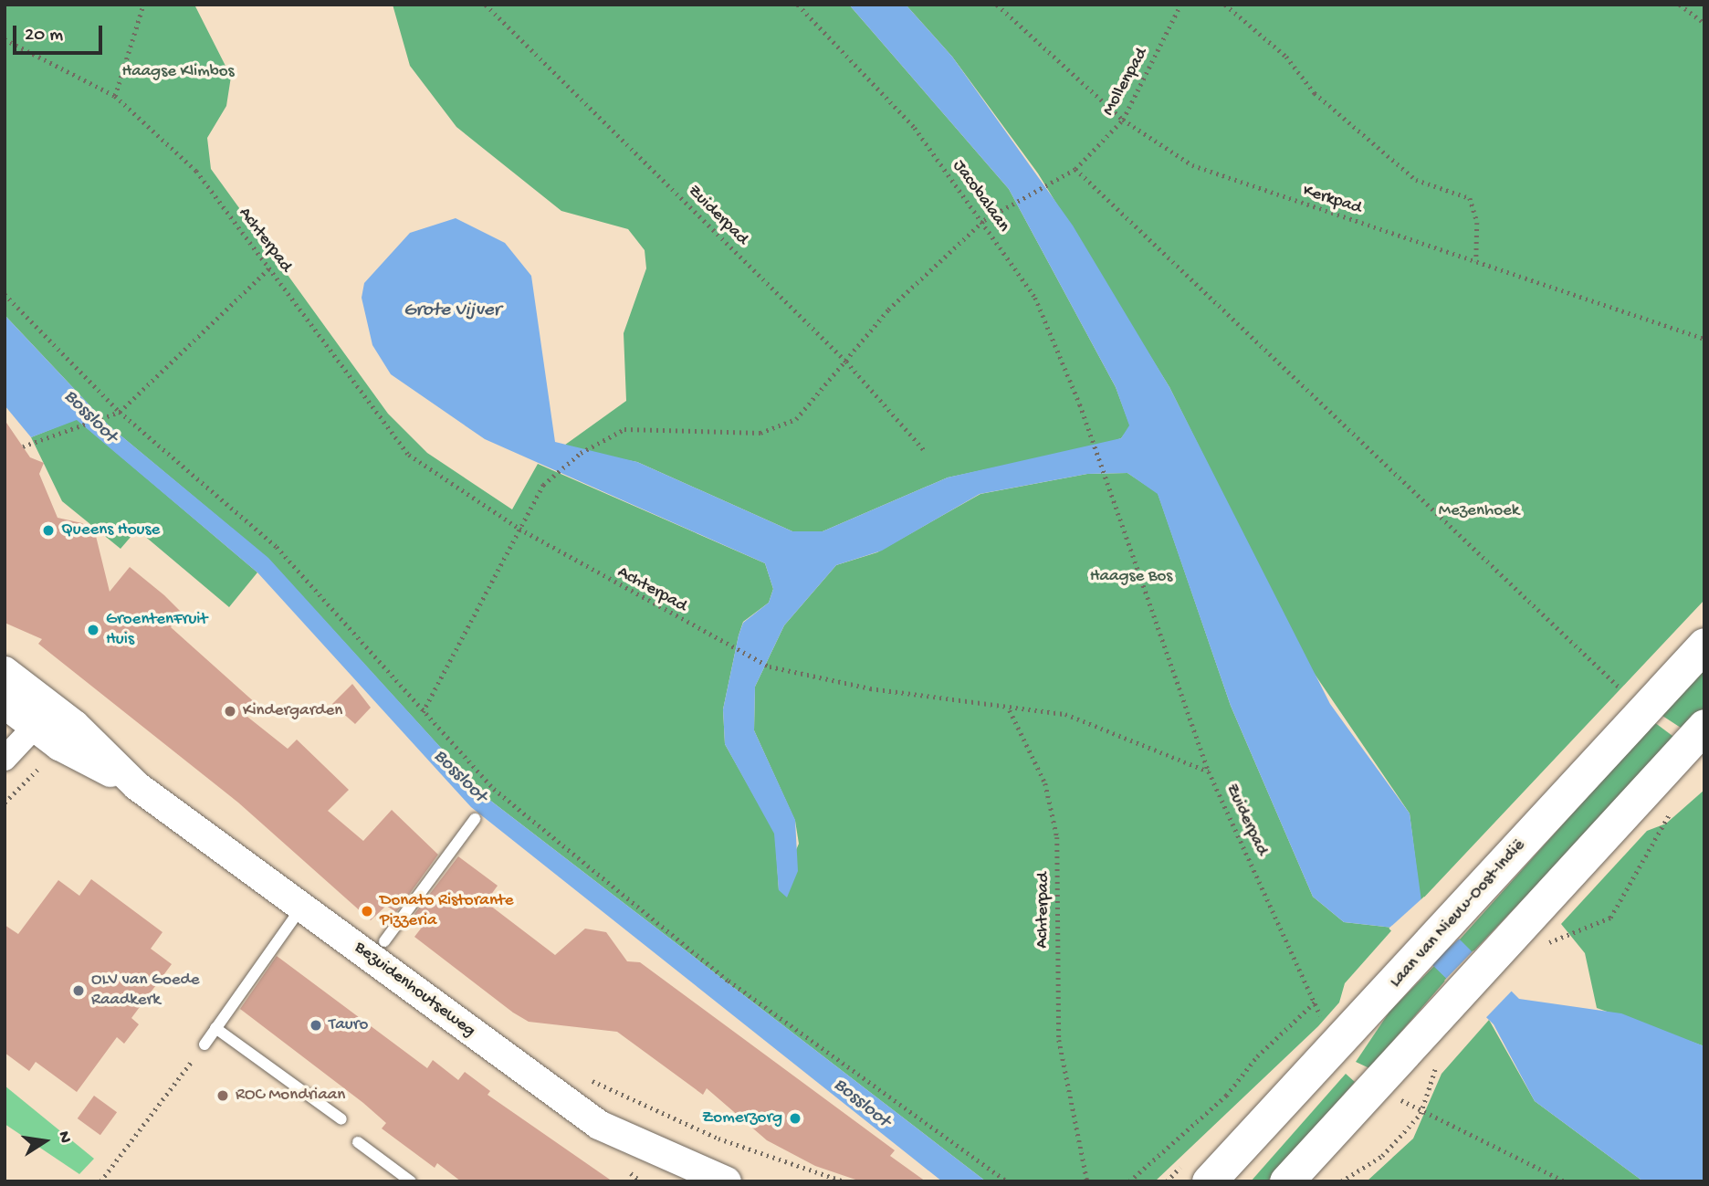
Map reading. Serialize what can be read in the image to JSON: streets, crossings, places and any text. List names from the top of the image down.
{
  "streets": {
    "main road": ["Laan van Nieuw-Oost-Indië"],
    "street": ["Bezuidenhoutseweg"],
    "path": [
      "Mollenpad",
      "Jacobalaan",
      "Kerkpad",
      "Zuiderpad",
      "Achterpad"
    ]
  },
  "crossings": [
    ["Mollenpad", "Jacobalaan"],
    ["Mollenpad", "Kerkpad"],
    ["Mollenpad", "Zuiderpad"],
    ["Mollenpad", "Achterpad"],
    ["Jacobalaan", "Zuiderpad"],
    ["Zuiderpad", "Achterpad"]
  ],
  "water": ["Grote Vijver", "Bossloot"],
  "parks": ["Haagse Klimbos", "Mezenhoek", "Haagse Bos"],
  "places": [
    "Queens House",
    "GroentenFruit Huis",
    "Kindergarden",
    "Donato Ristorante Pizzeria",
    "OLV van Goede Raadkerk",
    "Tauro",
    "ROC Mondriaan",
    "Zomerzorg"
  ],
  "scale_bar": "20 m",
  "north": "right"
}
